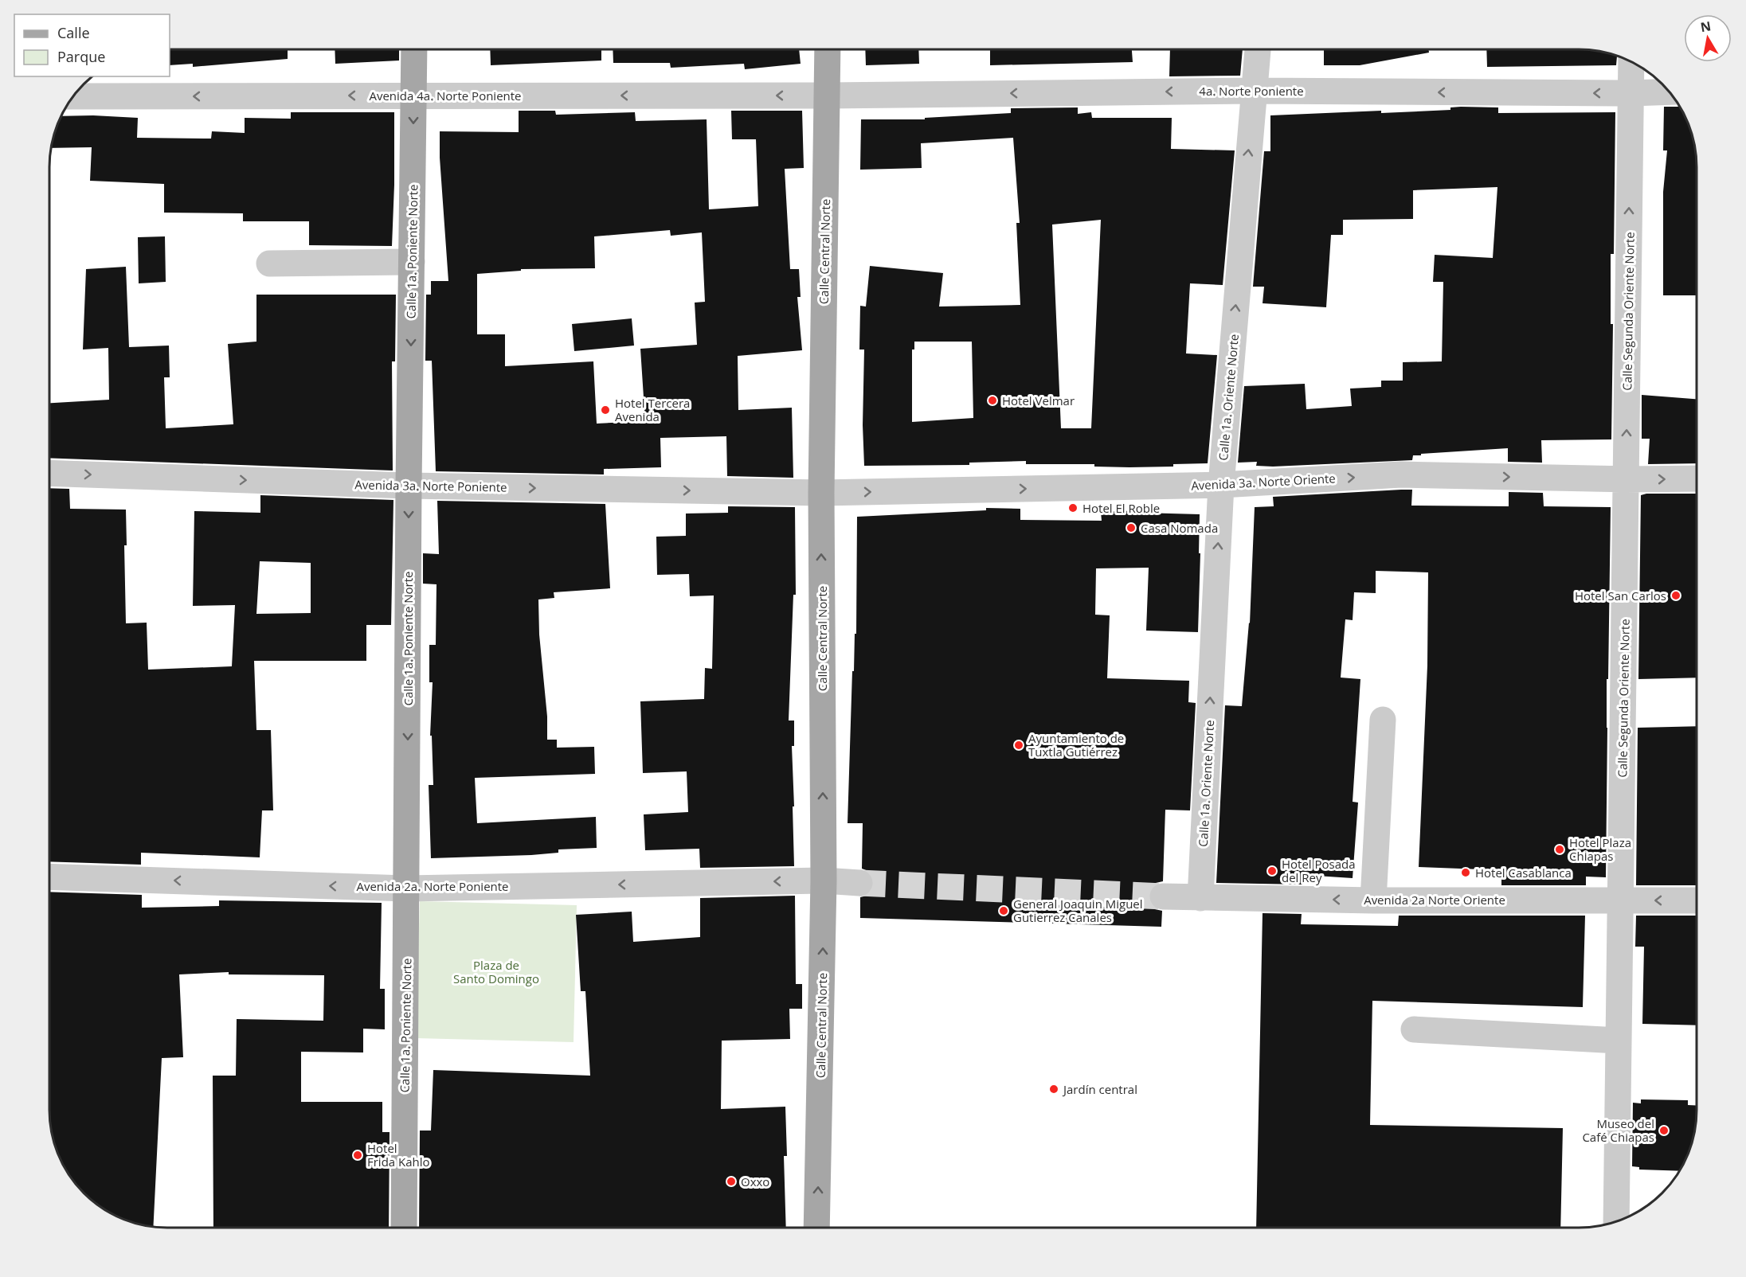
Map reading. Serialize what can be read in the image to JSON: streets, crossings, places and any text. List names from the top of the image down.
{
  "streets": {
    "main road": ["Calle 1a. Poniente Norte", "Calle Central Norte"],
    "street": [
      "4a. Norte Poniente",
      "Avenida 4a. Norte Poniente",
      "Calle Segunda Oriente Norte",
      "Calle 1a. Oriente Norte",
      "Avenida 3a. Norte Oriente",
      "Avenida 3a. Norte Poniente",
      "Avenida 2a. Norte Poniente",
      "Avenida 2a Norte Oriente"
    ]
  },
  "crossings": [
    ["4a. Norte Poniente", "Avenida 4a. Norte Poniente"],
    ["4a. Norte Poniente", "Calle Central Norte"],
    ["4a. Norte Poniente", "Calle Segunda Oriente Norte"],
    ["4a. Norte Poniente", "Calle 1a. Oriente Norte"],
    ["Avenida 4a. Norte Poniente", "Calle 1a. Poniente Norte"],
    ["Avenida 4a. Norte Poniente", "Calle Central Norte"],
    ["Calle 1a. Poniente Norte", "Avenida 3a. Norte Poniente"],
    ["Calle 1a. Poniente Norte", "Avenida 2a. Norte Poniente"],
    ["Calle Central Norte", "Avenida 3a. Norte Oriente"],
    ["Calle Central Norte", "Avenida 3a. Norte Poniente"],
    ["Calle Central Norte", "Avenida 2a. Norte Poniente"],
    ["Calle Segunda Oriente Norte", "Avenida 3a. Norte Oriente"],
    ["Calle Segunda Oriente Norte", "Avenida 2a Norte Oriente"],
    ["Calle 1a. Oriente Norte", "Avenida 3a. Norte Oriente"],
    ["Calle 1a. Oriente Norte", "Avenida 2a Norte Oriente"],
    ["Avenida 3a. Norte Oriente", "Avenida 3a. Norte Poniente"]
  ],
  "one_way": [
    "4a. Norte Poniente",
    "Avenida 4a. Norte Poniente",
    "Calle 1a. Poniente Norte",
    "Calle Central Norte",
    "Calle 1a. Oriente Norte",
    "Avenida 3a. Norte Oriente",
    "Avenida 3a. Norte Poniente",
    "Avenida 2a. Norte Poniente",
    "Avenida 2a Norte Oriente"
  ],
  "parks": ["Plaza de Santo Domingo"],
  "places": [
    "Hotel Velmar",
    "Hotel Tercera Avenida",
    "Hotel El Roble",
    "Casa Nomada",
    "Hotel San Carlos",
    "Ayuntamiento de Tuxtla Gutiérrez",
    "Hotel Plaza Chiapas",
    "Hotel Posada del Rey",
    "Hotel Casablanca",
    "General Joaquin Miguel Gutierrez Canales",
    "Jardín central",
    "Museo del Café Chiapas",
    "Hotel Frida Kahlo",
    "Oxxo"
  ],
  "legend": ["Calle", "Parque"],
  "north": "top"
}
